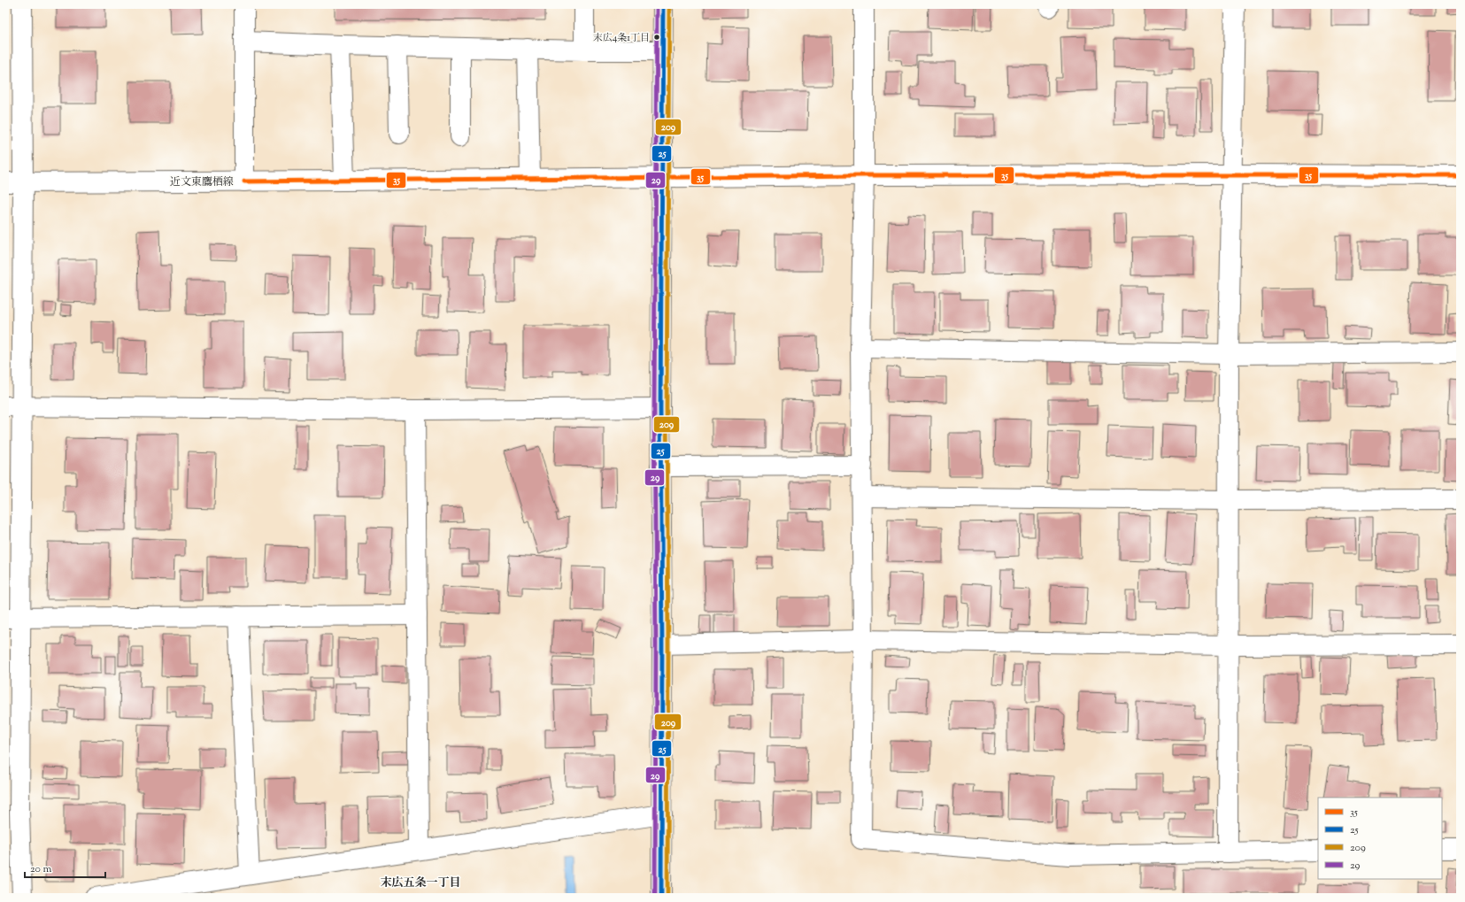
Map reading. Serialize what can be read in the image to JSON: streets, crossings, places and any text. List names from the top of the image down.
{
  "streets": {
    "street": ["近文東鷹栖線"]
  },
  "districts": ["末広五条一丁目"],
  "places": ["末広4条1丁目"],
  "lines": [
    "transit line 25",
    "transit line 209",
    "transit line 29",
    "transit line 35"
  ],
  "legend": [
    "35",
    "25",
    "209",
    "29"
  ],
  "scale_bar": "20 m"
}
